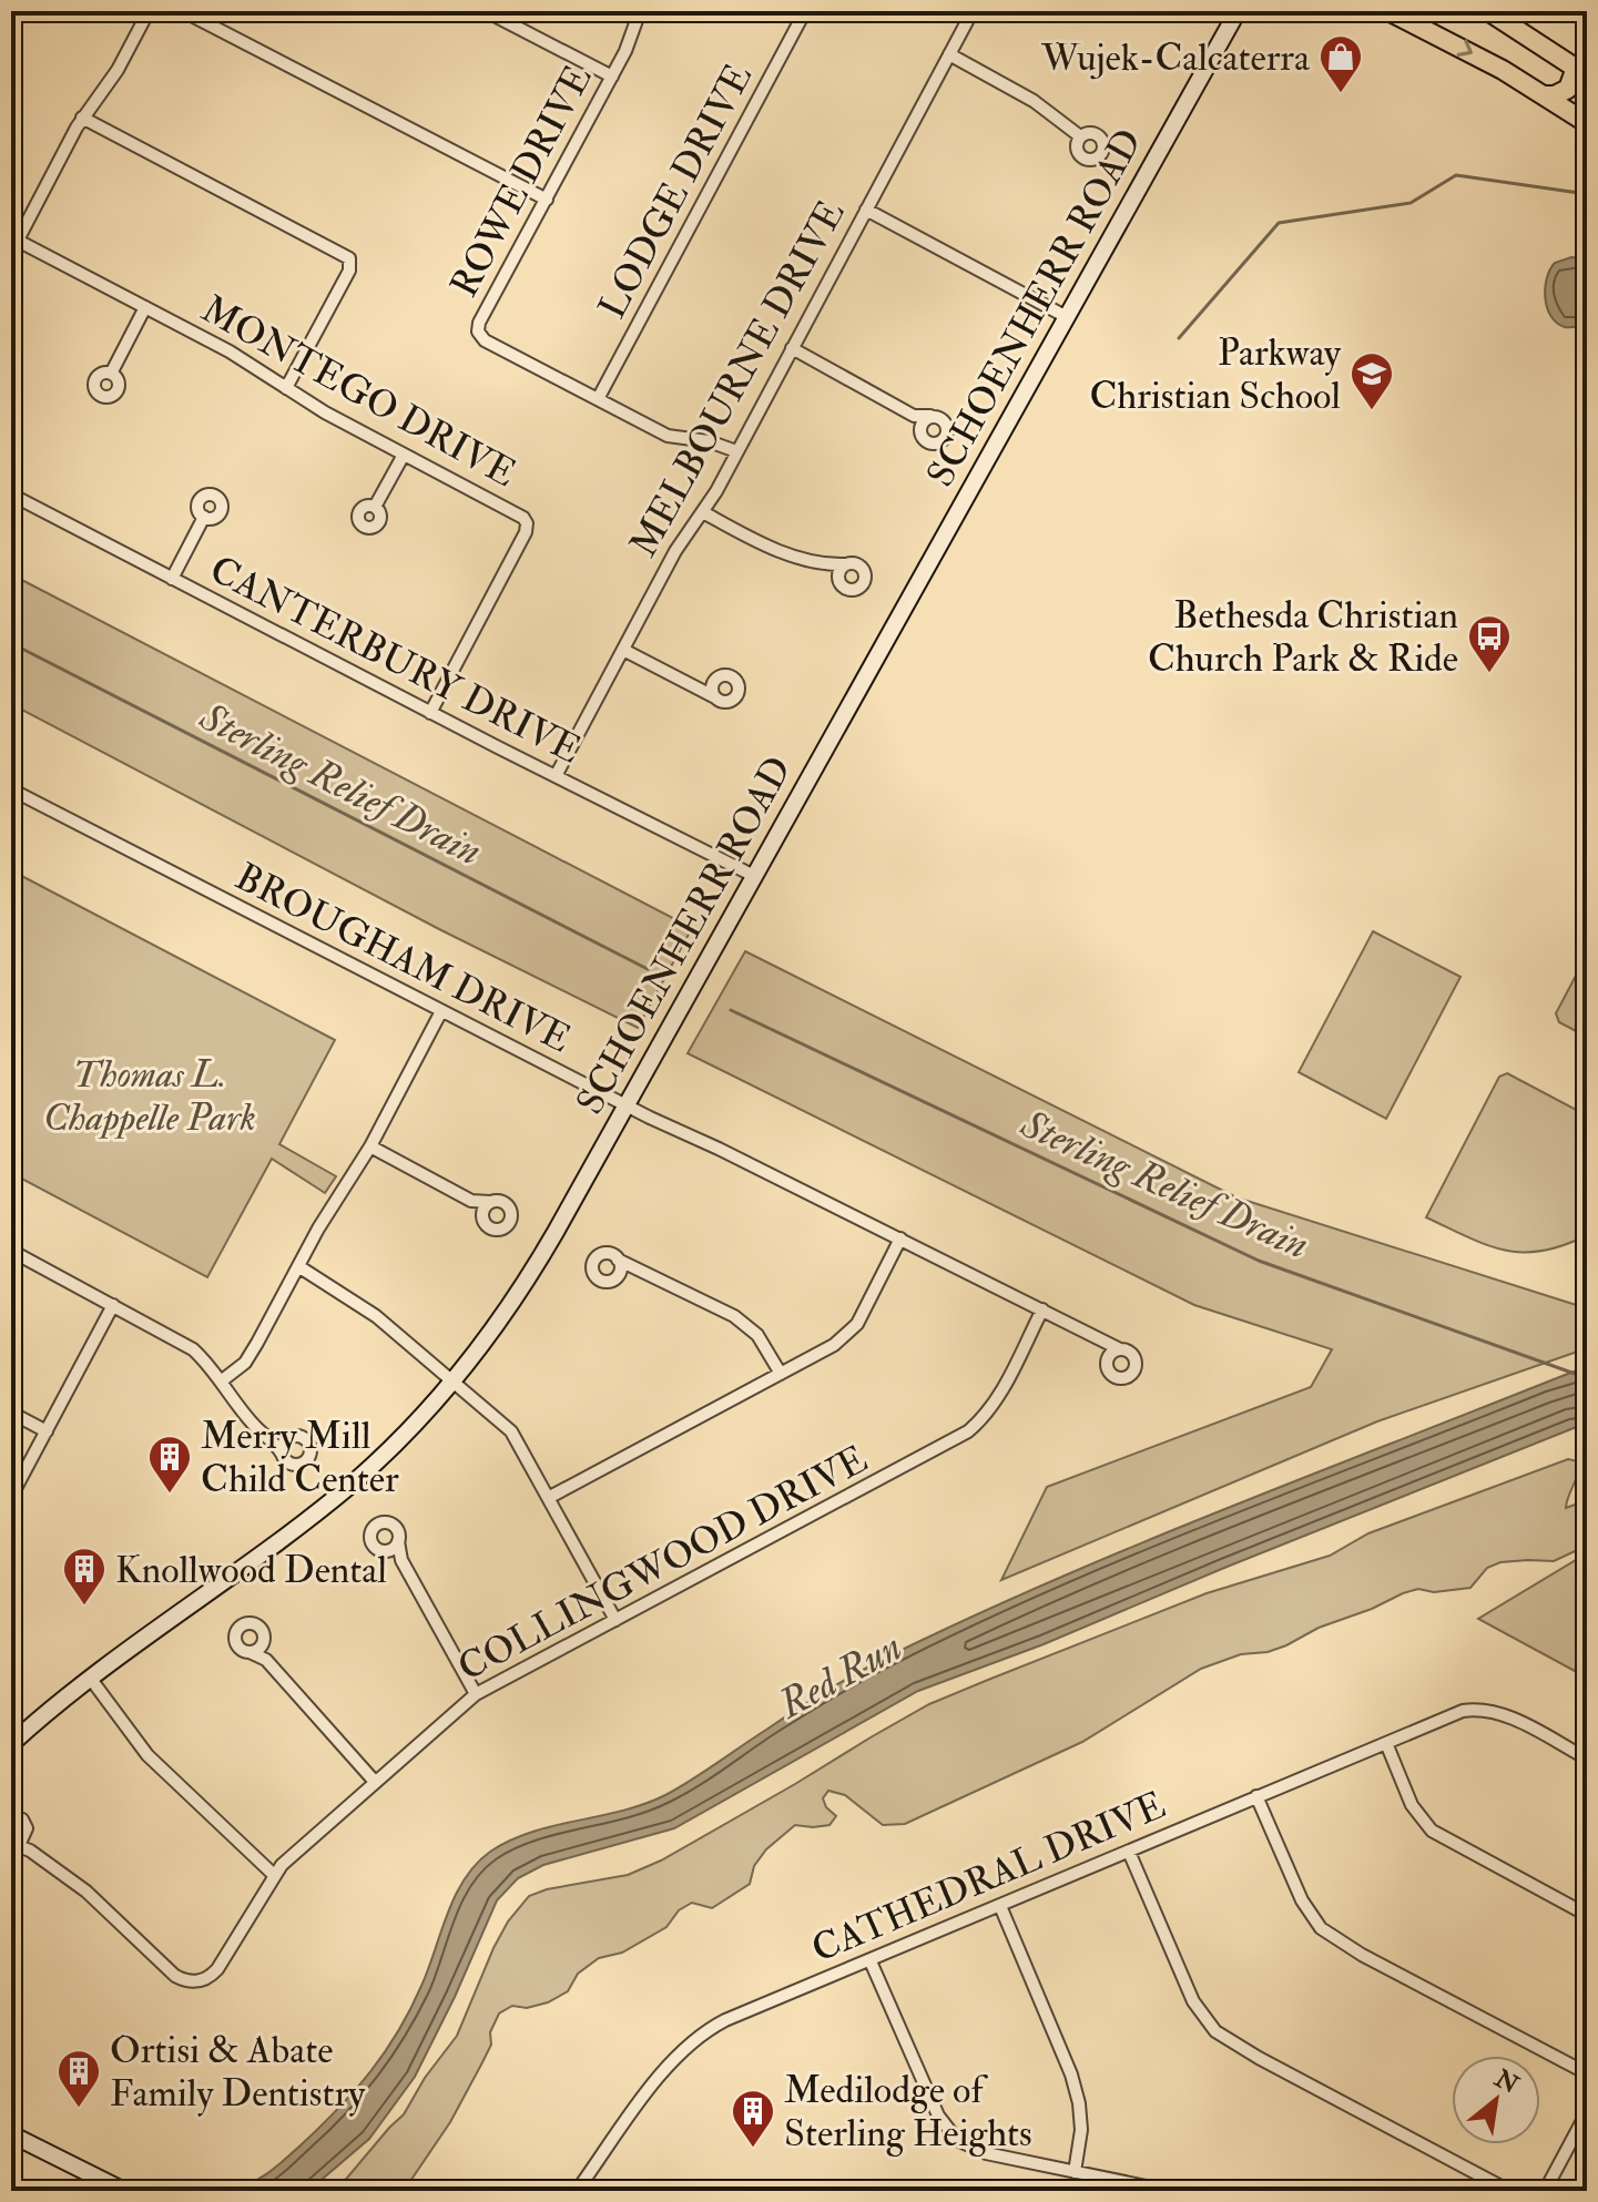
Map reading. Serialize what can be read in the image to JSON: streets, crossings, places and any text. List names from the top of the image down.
{
  "streets": {
    "main road": ["SCHOENHERR ROAD"],
    "street": [
      "ROWE DRIVE",
      "LODGE DRIVE",
      "MELBOURNE DRIVE",
      "MONTEGO DRIVE",
      "CANTERBURY DRIVE",
      "BROUGHAM DRIVE",
      "COLLINGWOOD DRIVE",
      "CATHEDRAL DRIVE"
    ]
  },
  "crossings": [
    ["ROWE DRIVE", "LODGE DRIVE"],
    ["SCHOENHERR ROAD", "CANTERBURY DRIVE"],
    ["SCHOENHERR ROAD", "BROUGHAM DRIVE"],
    ["MELBOURNE DRIVE", "CANTERBURY DRIVE"],
    ["MONTEGO DRIVE", "CANTERBURY DRIVE"],
    ["BROUGHAM DRIVE", "COLLINGWOOD DRIVE"]
  ],
  "water": ["Sterling Relief Drain", "Red Run"],
  "parks": ["Thomas L. Chappelle Park"],
  "places": {
    "shop": ["Wujek-Calcaterra"],
    "school or university": ["Parkway Christian School"],
    "bus stop": ["Bethesda Christian Church Park & Ride"],
    "building": [
      "Merry Mill Child Center",
      "Knollwood Dental",
      "Ortisi & Abate Family Dentistry",
      "Medilodge of Sterling Heights"
    ]
  },
  "north": "top right"
}
